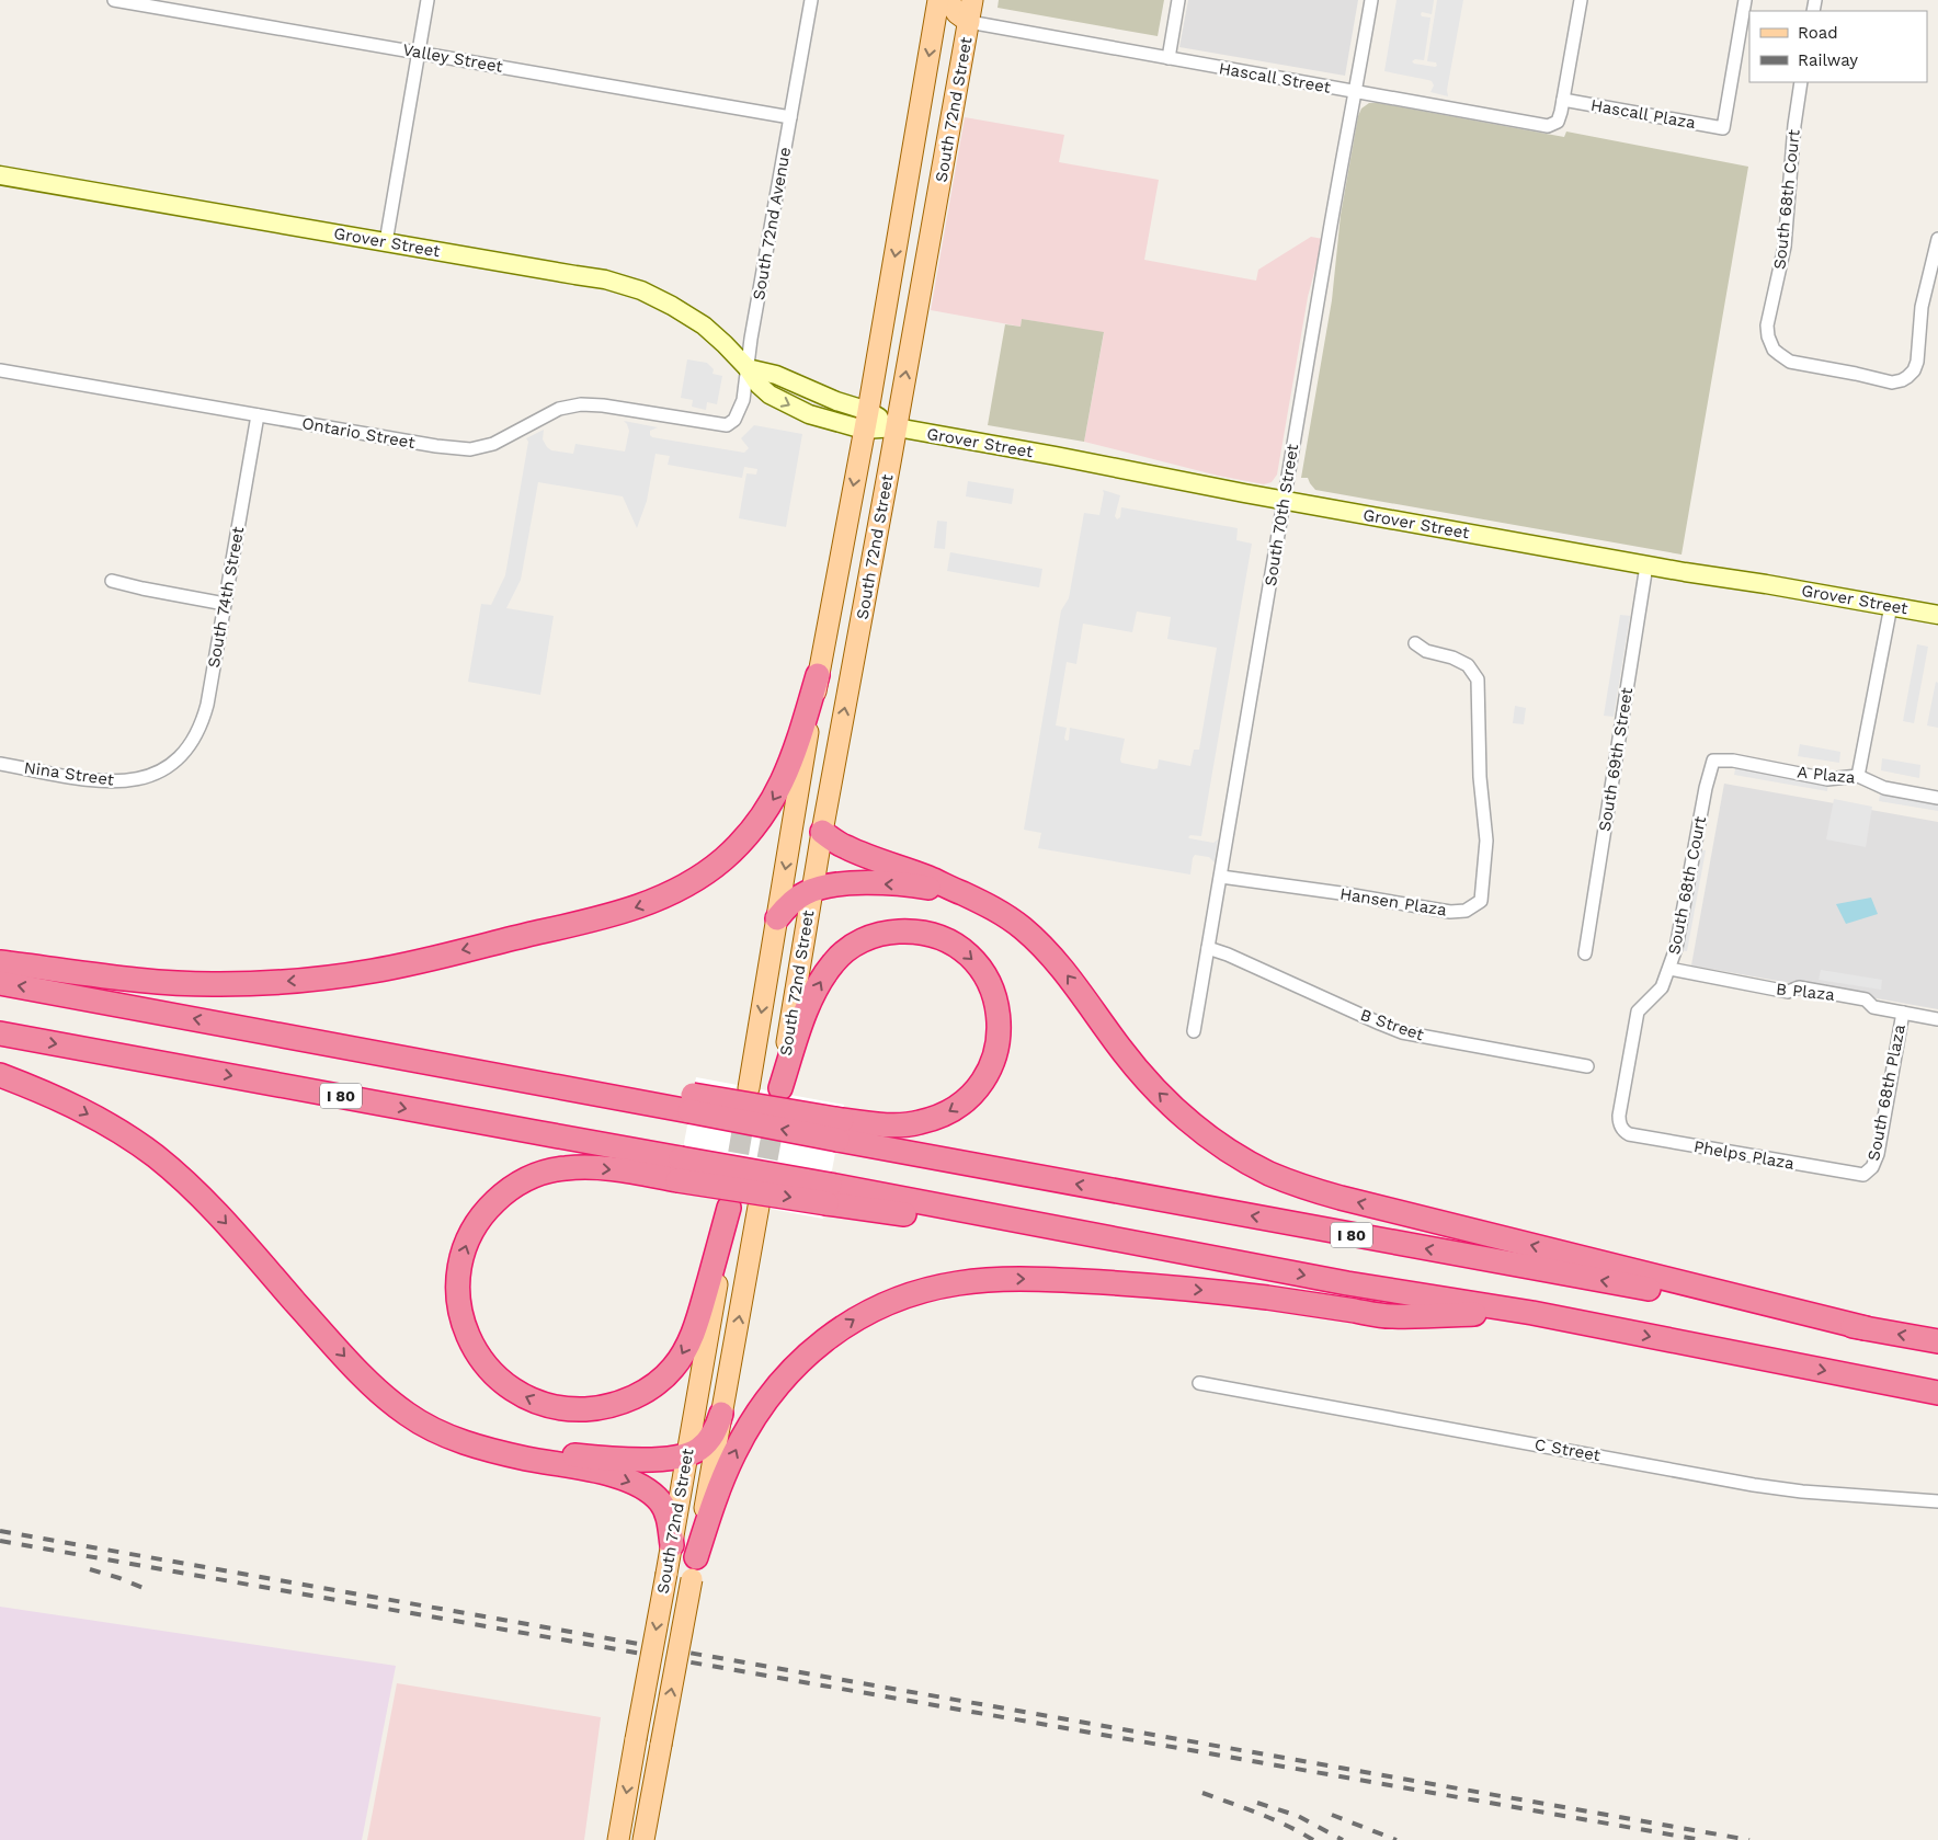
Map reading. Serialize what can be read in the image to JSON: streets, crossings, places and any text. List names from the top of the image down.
{
  "streets": {
    "highway": ["I 80"],
    "main road": ["South 72nd Street", "Grover Street"],
    "street": [
      "Valley Street",
      "Hascall Street",
      "Hascall Plaza",
      "South 68th Court",
      "South 72nd Avenue",
      "Ontario Street",
      "South 70th Street",
      "South 74th Street",
      "South 69th Street",
      "Nina Street",
      "A Plaza",
      "Hansen Plaza",
      "B Plaza",
      "B Street",
      "South 68th Plaza",
      "Phelps Plaza",
      "C Street"
    ]
  },
  "crossings": [
    ["Valley Street", "South 72nd Avenue"],
    ["Hascall Street", "South 72nd Street"],
    ["Hascall Street", "Hascall Plaza"],
    ["Hascall Street", "South 70th Street"],
    ["South 72nd Street", "Grover Street"],
    ["South 68th Court", "A Plaza"],
    ["South 68th Court", "B Plaza"],
    ["South 68th Court", "Phelps Plaza"],
    ["South 72nd Avenue", "Grover Street"],
    ["South 72nd Avenue", "Ontario Street"],
    ["Grover Street", "South 70th Street"],
    ["Grover Street", "South 69th Street"],
    ["Ontario Street", "South 74th Street"],
    ["South 70th Street", "Hansen Plaza"],
    ["South 70th Street", "B Street"],
    ["South 74th Street", "Nina Street"],
    ["B Plaza", "South 68th Plaza"],
    ["South 68th Plaza", "Phelps Plaza"]
  ],
  "legend": ["Road", "Railway"]
}
